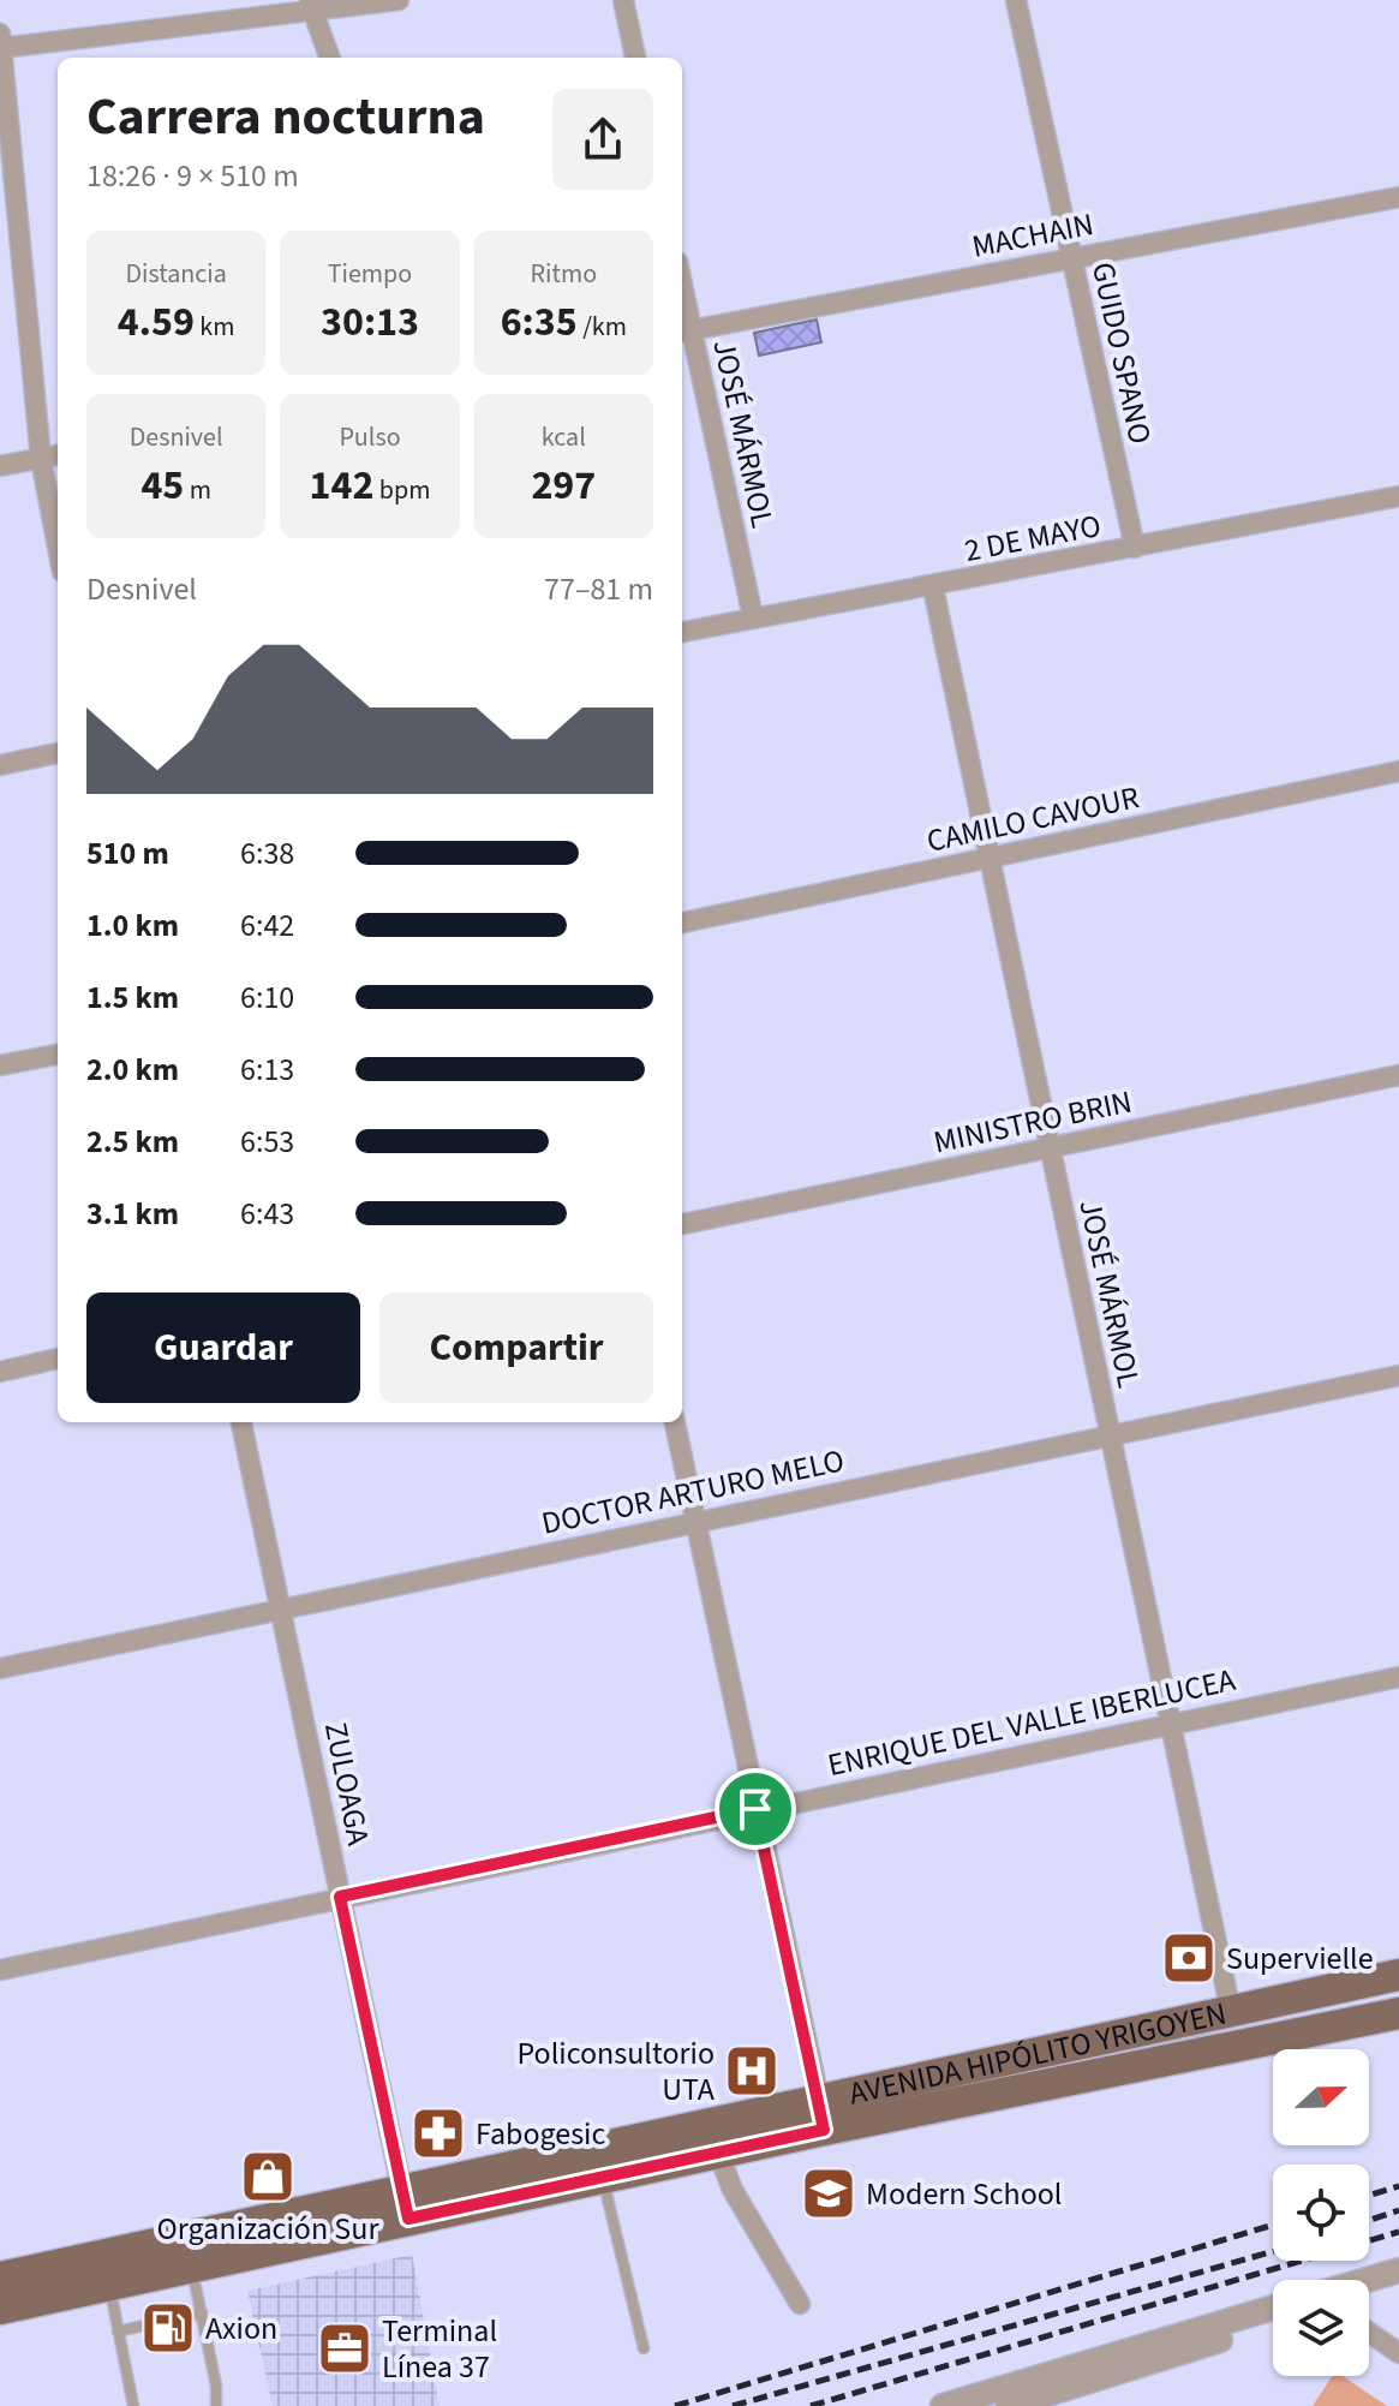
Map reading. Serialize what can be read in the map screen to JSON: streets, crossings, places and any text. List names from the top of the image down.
{
  "streets": {
    "main road": ["AVENIDA HIPÓLITO YRIGOYEN"],
    "street": [
      "MACHAIN",
      "GUIDO SPANO",
      "JOSÉ MÁRMOL",
      "2 DE MAYO",
      "CAMILO CAVOUR",
      "MINISTRO BRIN",
      "DOCTOR ARTURO MELO",
      "ENRIQUE DEL VALLE IBERLUCEA",
      "ZULOAGA"
    ]
  },
  "crossings": [
    ["MACHAIN", "GUIDO SPANO"],
    ["MACHAIN", "JOSÉ MÁRMOL"],
    ["GUIDO SPANO", "2 DE MAYO"],
    ["JOSÉ MÁRMOL", "2 DE MAYO"],
    ["JOSÉ MÁRMOL", "CAMILO CAVOUR"],
    ["JOSÉ MÁRMOL", "MINISTRO BRIN"],
    ["JOSÉ MÁRMOL", "DOCTOR ARTURO MELO"],
    ["JOSÉ MÁRMOL", "ENRIQUE DEL VALLE IBERLUCEA"],
    ["JOSÉ MÁRMOL", "AVENIDA HIPÓLITO YRIGOYEN"],
    ["DOCTOR ARTURO MELO", "ZULOAGA"],
    ["ENRIQUE DEL VALLE IBERLUCEA", "ZULOAGA"],
    ["ZULOAGA", "AVENIDA HIPÓLITO YRIGOYEN"]
  ],
  "places": {
    "bank": ["Supervielle"],
    "hospital": ["Policonsultorio UTA"],
    "pharmacy": ["Fabogesic"],
    "shop": ["Organización Sur"],
    "school or university": ["Modern School"],
    "fuel station": ["Axion"],
    "office": ["Terminal Línea 37"]
  },
  "north": "right",
  "page": {
    "heading": ["Carrera nocturna", "18:26 · 9 × 510 m"],
    "stats": [
      ["Distancia", "4.59 km"],
      ["Tiempo", "30:13"],
      ["Ritmo", "6:35 /km"],
      ["Desnivel", "45 m"],
      ["Pulso", "142 bpm"],
      ["kcal", "297"]
    ],
    "chart": ["Desnivel", "77–81 m"],
    "list": [
      {
        "name": "510 m",
        "note": "6:38"
      },
      {
        "name": "1.0 km",
        "note": "6:42"
      },
      {
        "name": "1.5 km",
        "note": "6:10"
      },
      {
        "name": "2.0 km",
        "note": "6:13"
      },
      {
        "name": "2.5 km",
        "note": "6:53"
      },
      {
        "name": "3.1 km",
        "note": "6:43"
      }
    ],
    "buttons": ["Guardar", "Compartir"]
  }
}
